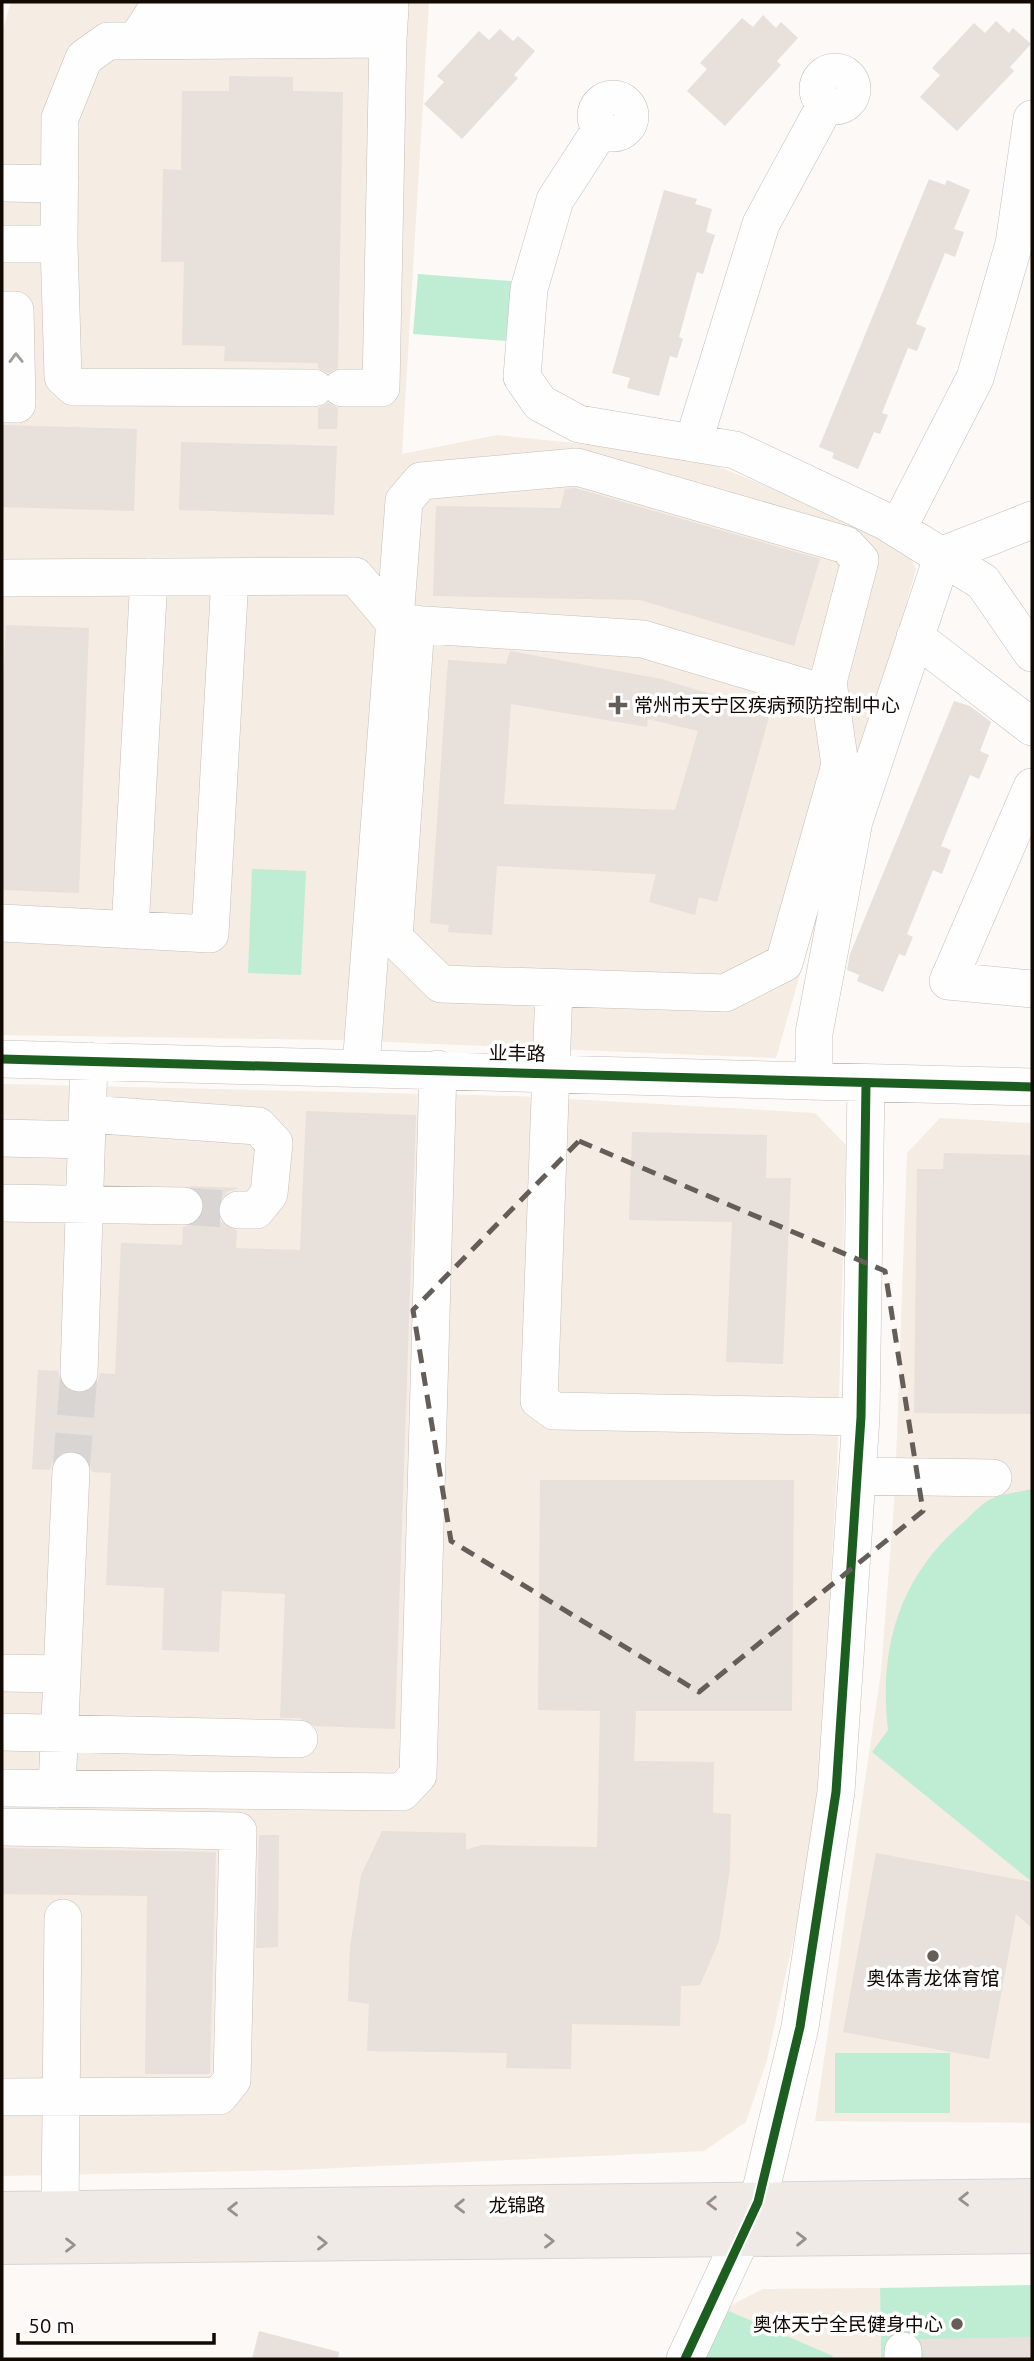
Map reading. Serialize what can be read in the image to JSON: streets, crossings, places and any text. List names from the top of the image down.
{
  "streets": {
    "main road": ["龙锦路"],
    "street": ["业丰路"]
  },
  "places": {
    "health": ["常州市天宁区疾病预防控制中心"],
    "other": ["奥体青龙体育馆", "奥体天宁全民健身中心"]
  },
  "scale_bar": "50 m"
}
